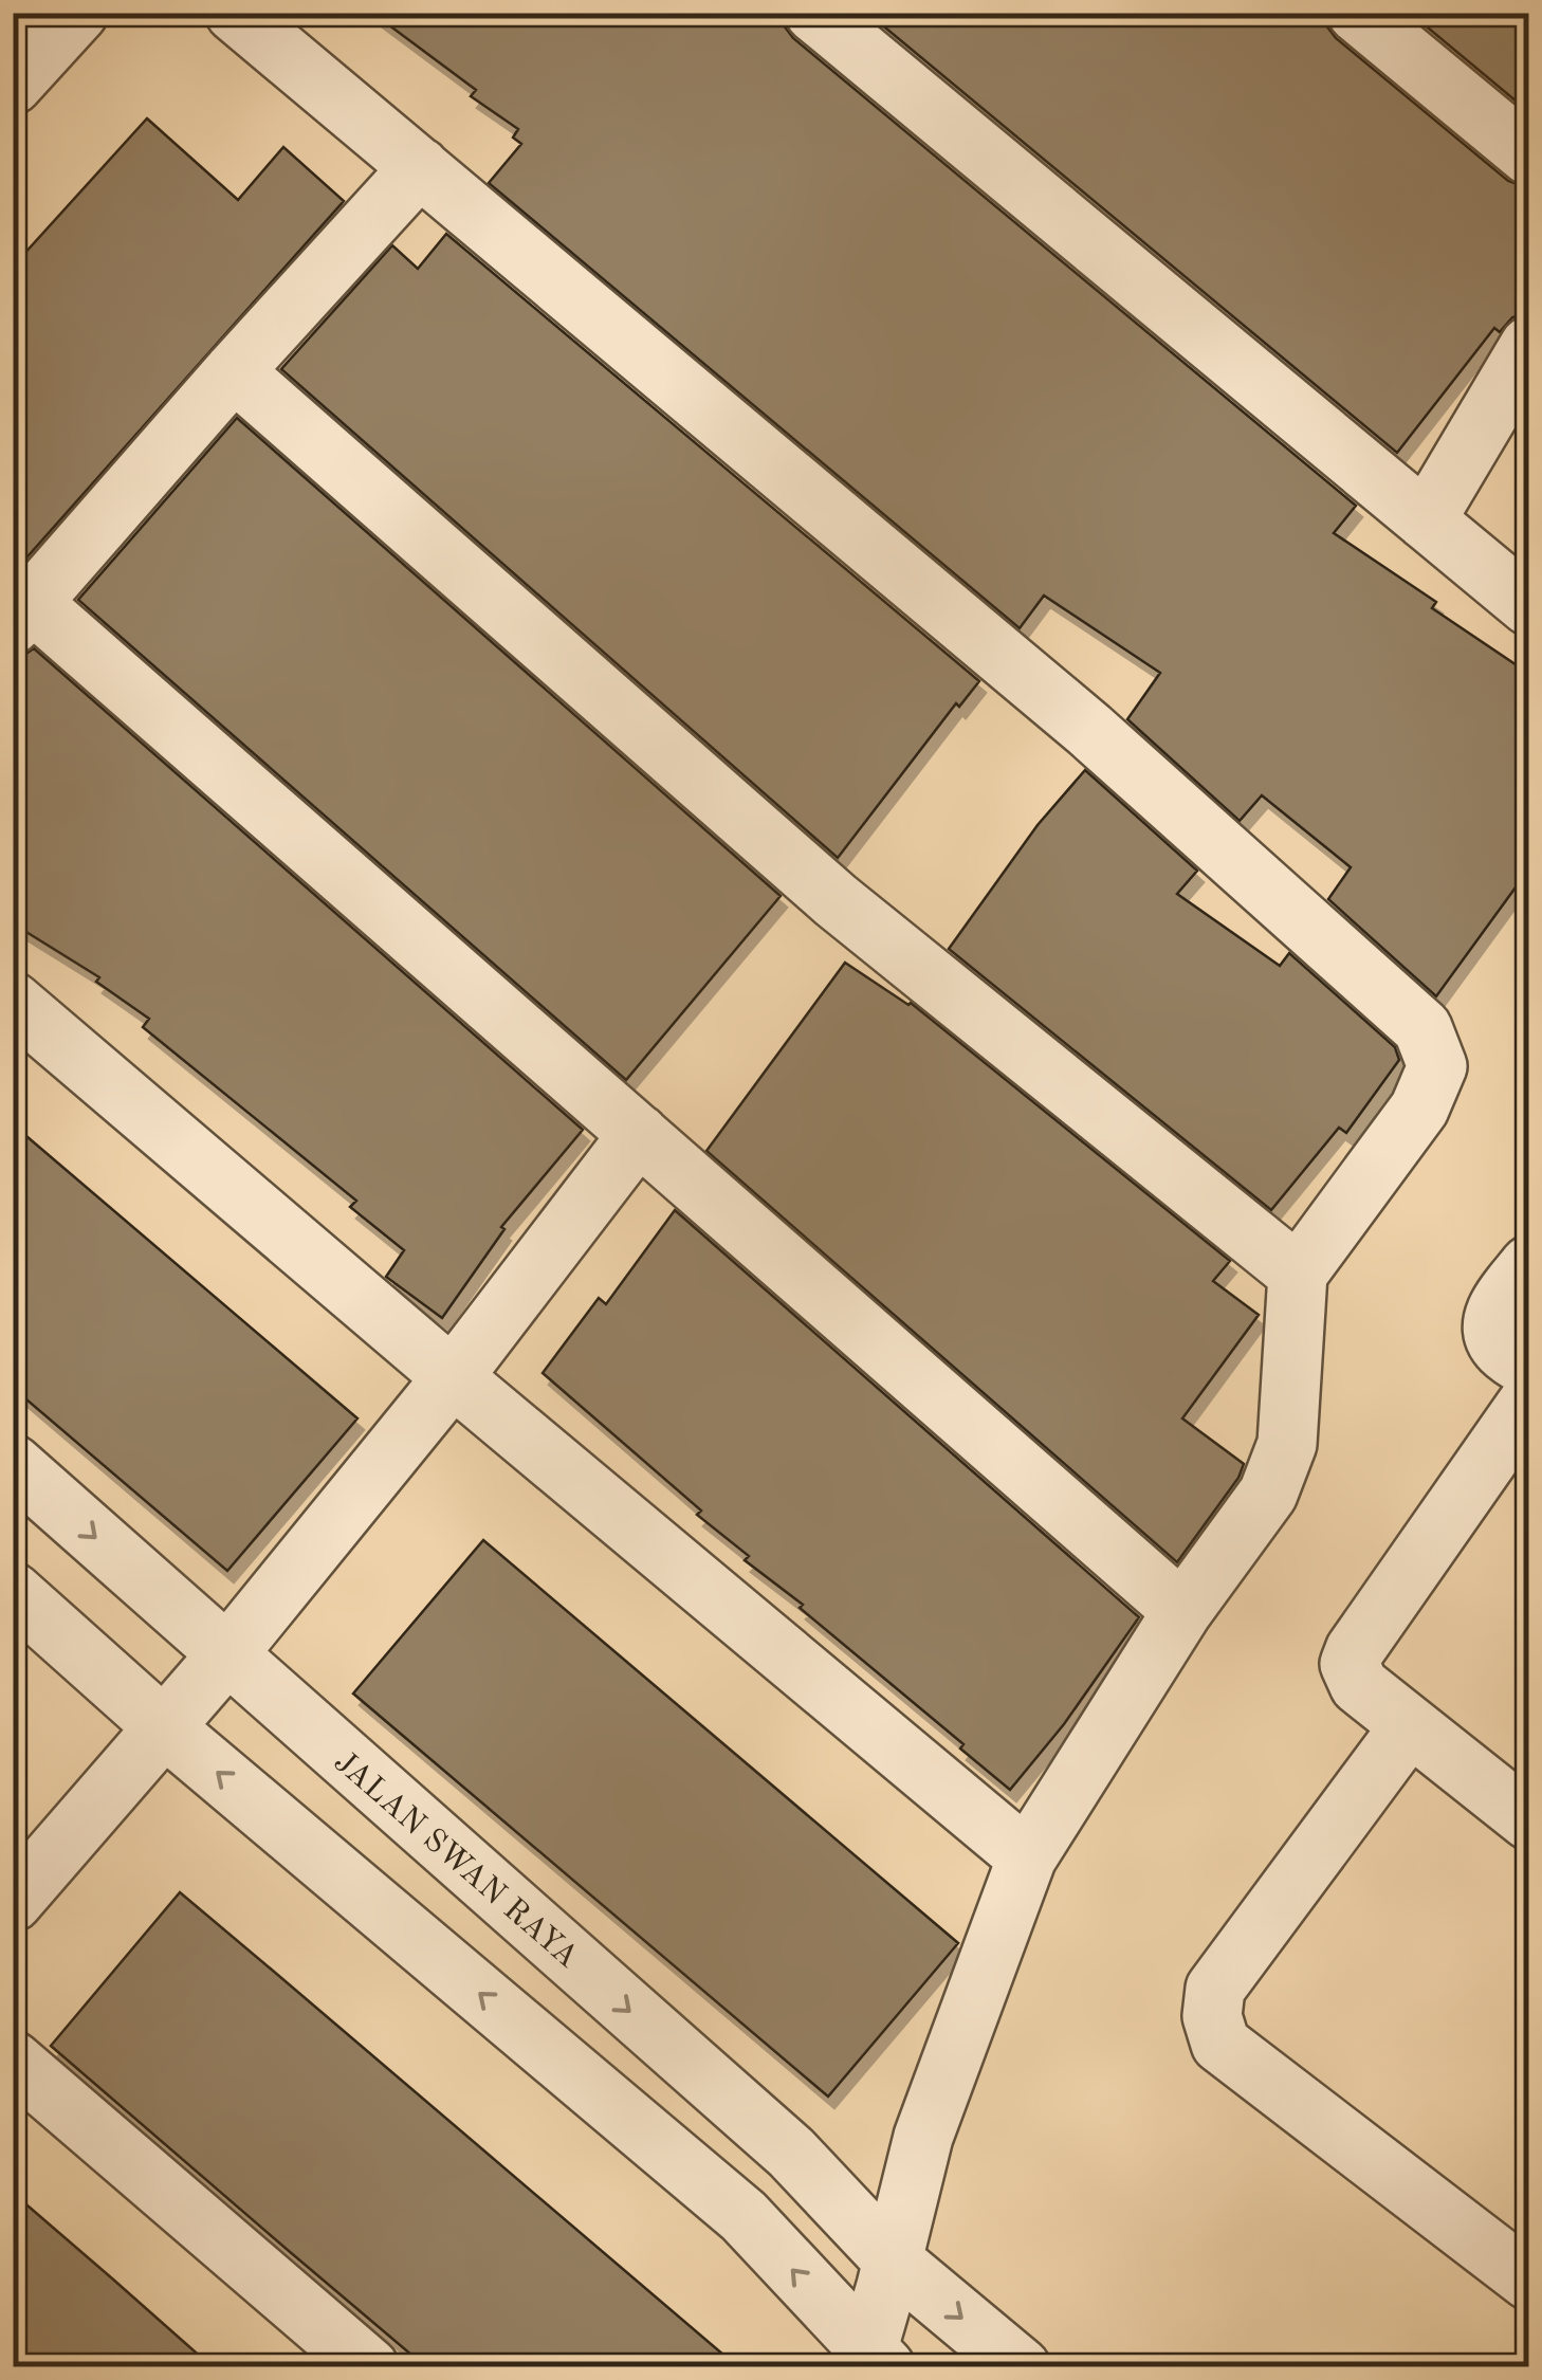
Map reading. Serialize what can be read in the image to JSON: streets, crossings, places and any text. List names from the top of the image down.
{
  "streets": {
    "street": ["JALAN SWAN RAYA"]
  }
}
